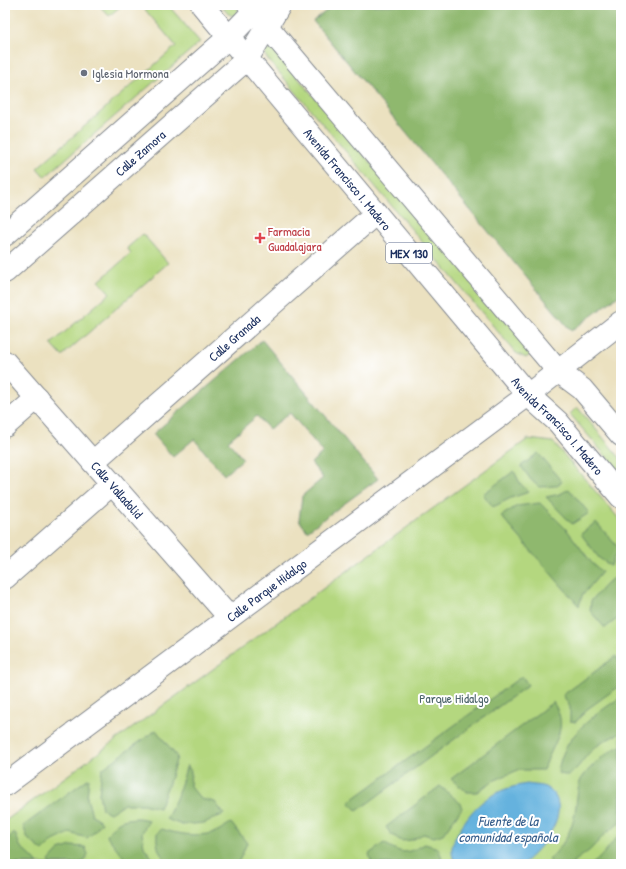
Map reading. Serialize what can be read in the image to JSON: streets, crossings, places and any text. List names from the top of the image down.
{
  "streets": {
    "street": [
      "Calle Zamora",
      "Avenida Francisco I. Madero",
      "MEX 130",
      "Calle Granada",
      "Calle Valladolid",
      "Calle Parque Hidalgo"
    ]
  },
  "crossings": [
    ["Calle Zamora", "Avenida Francisco I. Madero"],
    ["Calle Zamora", "MEX 130"],
    ["Avenida Francisco I. Madero", "Calle Granada"],
    ["Avenida Francisco I. Madero", "Calle Parque Hidalgo"],
    ["MEX 130", "Calle Parque Hidalgo"],
    ["Calle Granada", "Calle Valladolid"],
    ["Calle Valladolid", "Calle Parque Hidalgo"]
  ],
  "water": ["Fuente de la comunidad española"],
  "parks": ["Parque Hidalgo"],
  "places": {
    "other": ["Iglesia Mormona"],
    "health": ["Farmacia Guadalajara"]
  }
}
